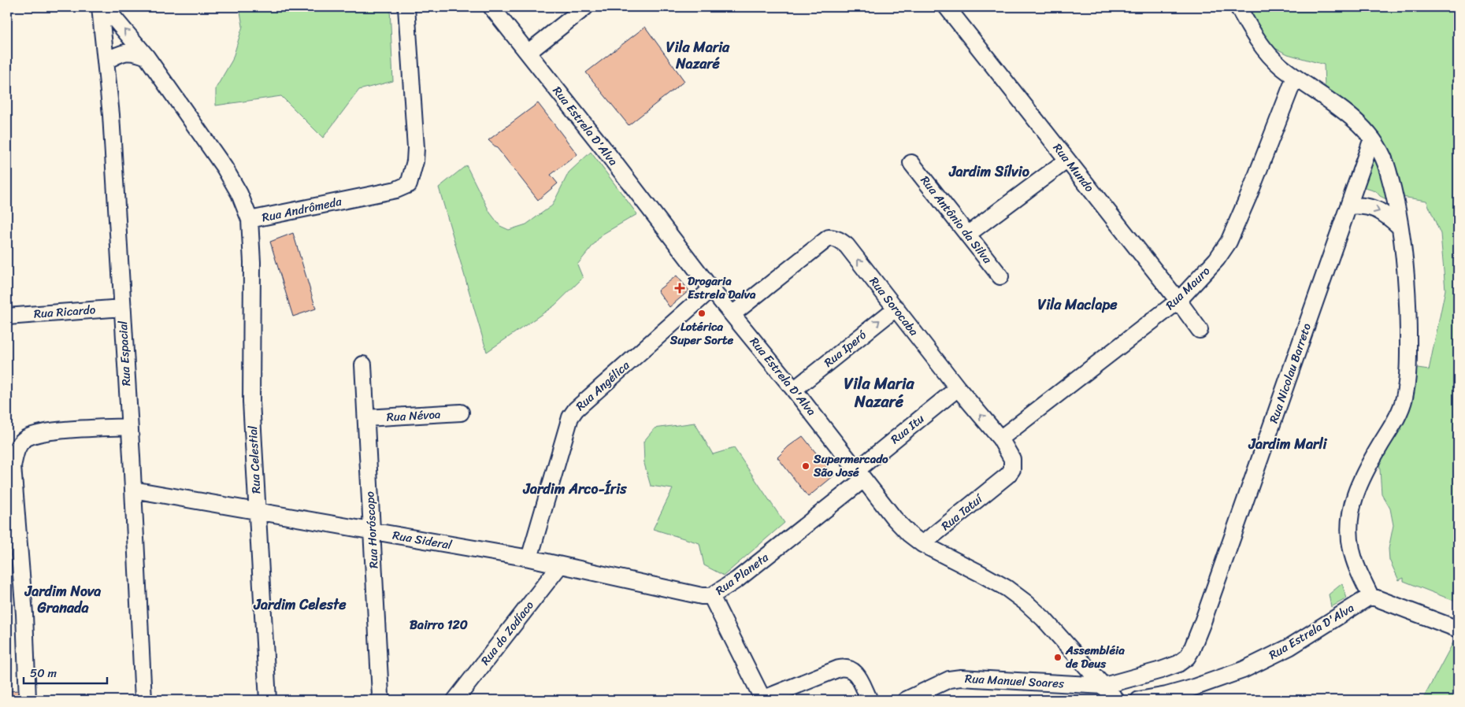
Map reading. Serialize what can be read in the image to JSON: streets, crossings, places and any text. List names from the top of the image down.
{
  "streets": {
    "street": [
      "Rua Estrela D'Alva",
      "Rua Mundo",
      "Rua Andrômeda",
      "Rua Antônio da Silva",
      "Rua Mauro",
      "Rua Sorocaba",
      "Rua Ricardo",
      "Rua Iperó",
      "Rua Espacial",
      "Rua Nicolau Barreto",
      "Rua Angélica",
      "Rua Névoa",
      "Rua Itu",
      "Rua Celestial",
      "Rua Tatuí",
      "Rua Horóscopo",
      "Rua Sideral",
      "Rua Planeta",
      "Rua do Zodíaco",
      "Rua Manuel Soares"
    ]
  },
  "crossings": [
    ["Rua Estrela D'Alva", "Rua Sorocaba"],
    ["Rua Estrela D'Alva", "Rua Iperó"],
    ["Rua Estrela D'Alva", "Rua Nicolau Barreto"],
    ["Rua Estrela D'Alva", "Rua Angélica"],
    ["Rua Estrela D'Alva", "Rua Itu"],
    ["Rua Estrela D'Alva", "Rua Tatuí"],
    ["Rua Estrela D'Alva", "Rua Planeta"],
    ["Rua Estrela D'Alva", "Rua Manuel Soares"],
    ["Rua Mundo", "Rua Mauro"],
    ["Rua Andrômeda", "Rua Celestial"],
    ["Rua Mauro", "Rua Sorocaba"],
    ["Rua Sorocaba", "Rua Iperó"],
    ["Rua Sorocaba", "Rua Itu"],
    ["Rua Sorocaba", "Rua Tatuí"],
    ["Rua Ricardo", "Rua Espacial"],
    ["Rua Espacial", "Rua Sideral"],
    ["Rua Nicolau Barreto", "Rua Manuel Soares"],
    ["Rua Angélica", "Rua Sideral"],
    ["Rua Névoa", "Rua Horóscopo"],
    ["Rua Itu", "Rua Planeta"],
    ["Rua Celestial", "Rua Sideral"],
    ["Rua Horóscopo", "Rua Sideral"],
    ["Rua Sideral", "Rua Planeta"],
    ["Rua Sideral", "Rua do Zodíaco"]
  ],
  "one_way": ["Rua Iperó"],
  "districts": [
    "Vila Maria Nazaré",
    "Jardim Sílvio",
    "Vila Maclape",
    "Vila Maria Nazaré",
    "Jardim Marli",
    "Jardim Arco-Íris",
    "Jardim Nova Granada",
    "Jardim Celeste",
    "Bairro 120"
  ],
  "places": {
    "health": ["Drogaria Estrela Dalva"],
    "other": ["Lotérica Super Sorte", "Supermercado São José", "Assembléia de Deus"]
  },
  "scale_bar": "50 m"
}
